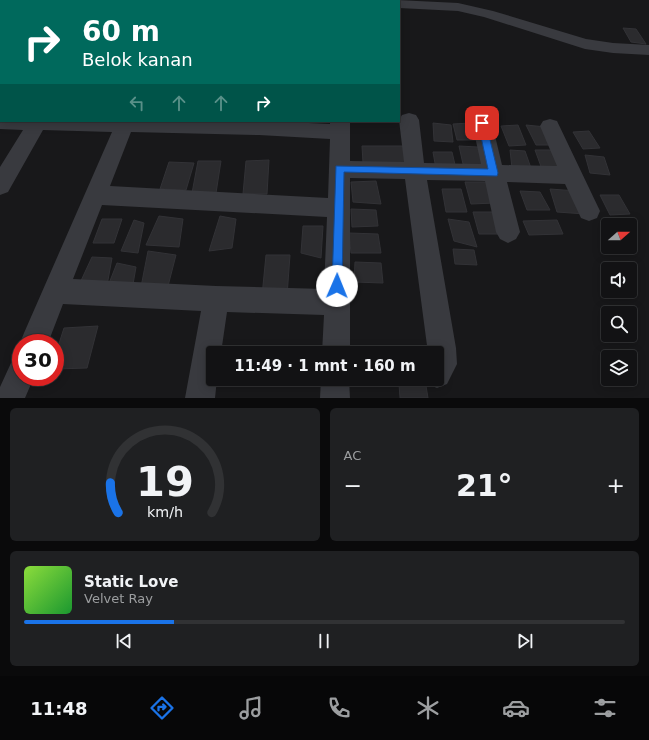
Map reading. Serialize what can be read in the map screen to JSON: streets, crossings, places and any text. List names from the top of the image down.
{
  "north": "right",
  "page": {
    "turn": ["60 m", "Belok kanan"],
    "limit": "30",
    "trip": "11:49 · 1 mnt · 160 m",
    "tile": "AC",
    "heat": ["−", "21°", "+"],
    "song": ["Static Love", "Velvet Ray"],
    "tabs": "11:48",
    "gauge": ["19", "km/h"]
  }
}
